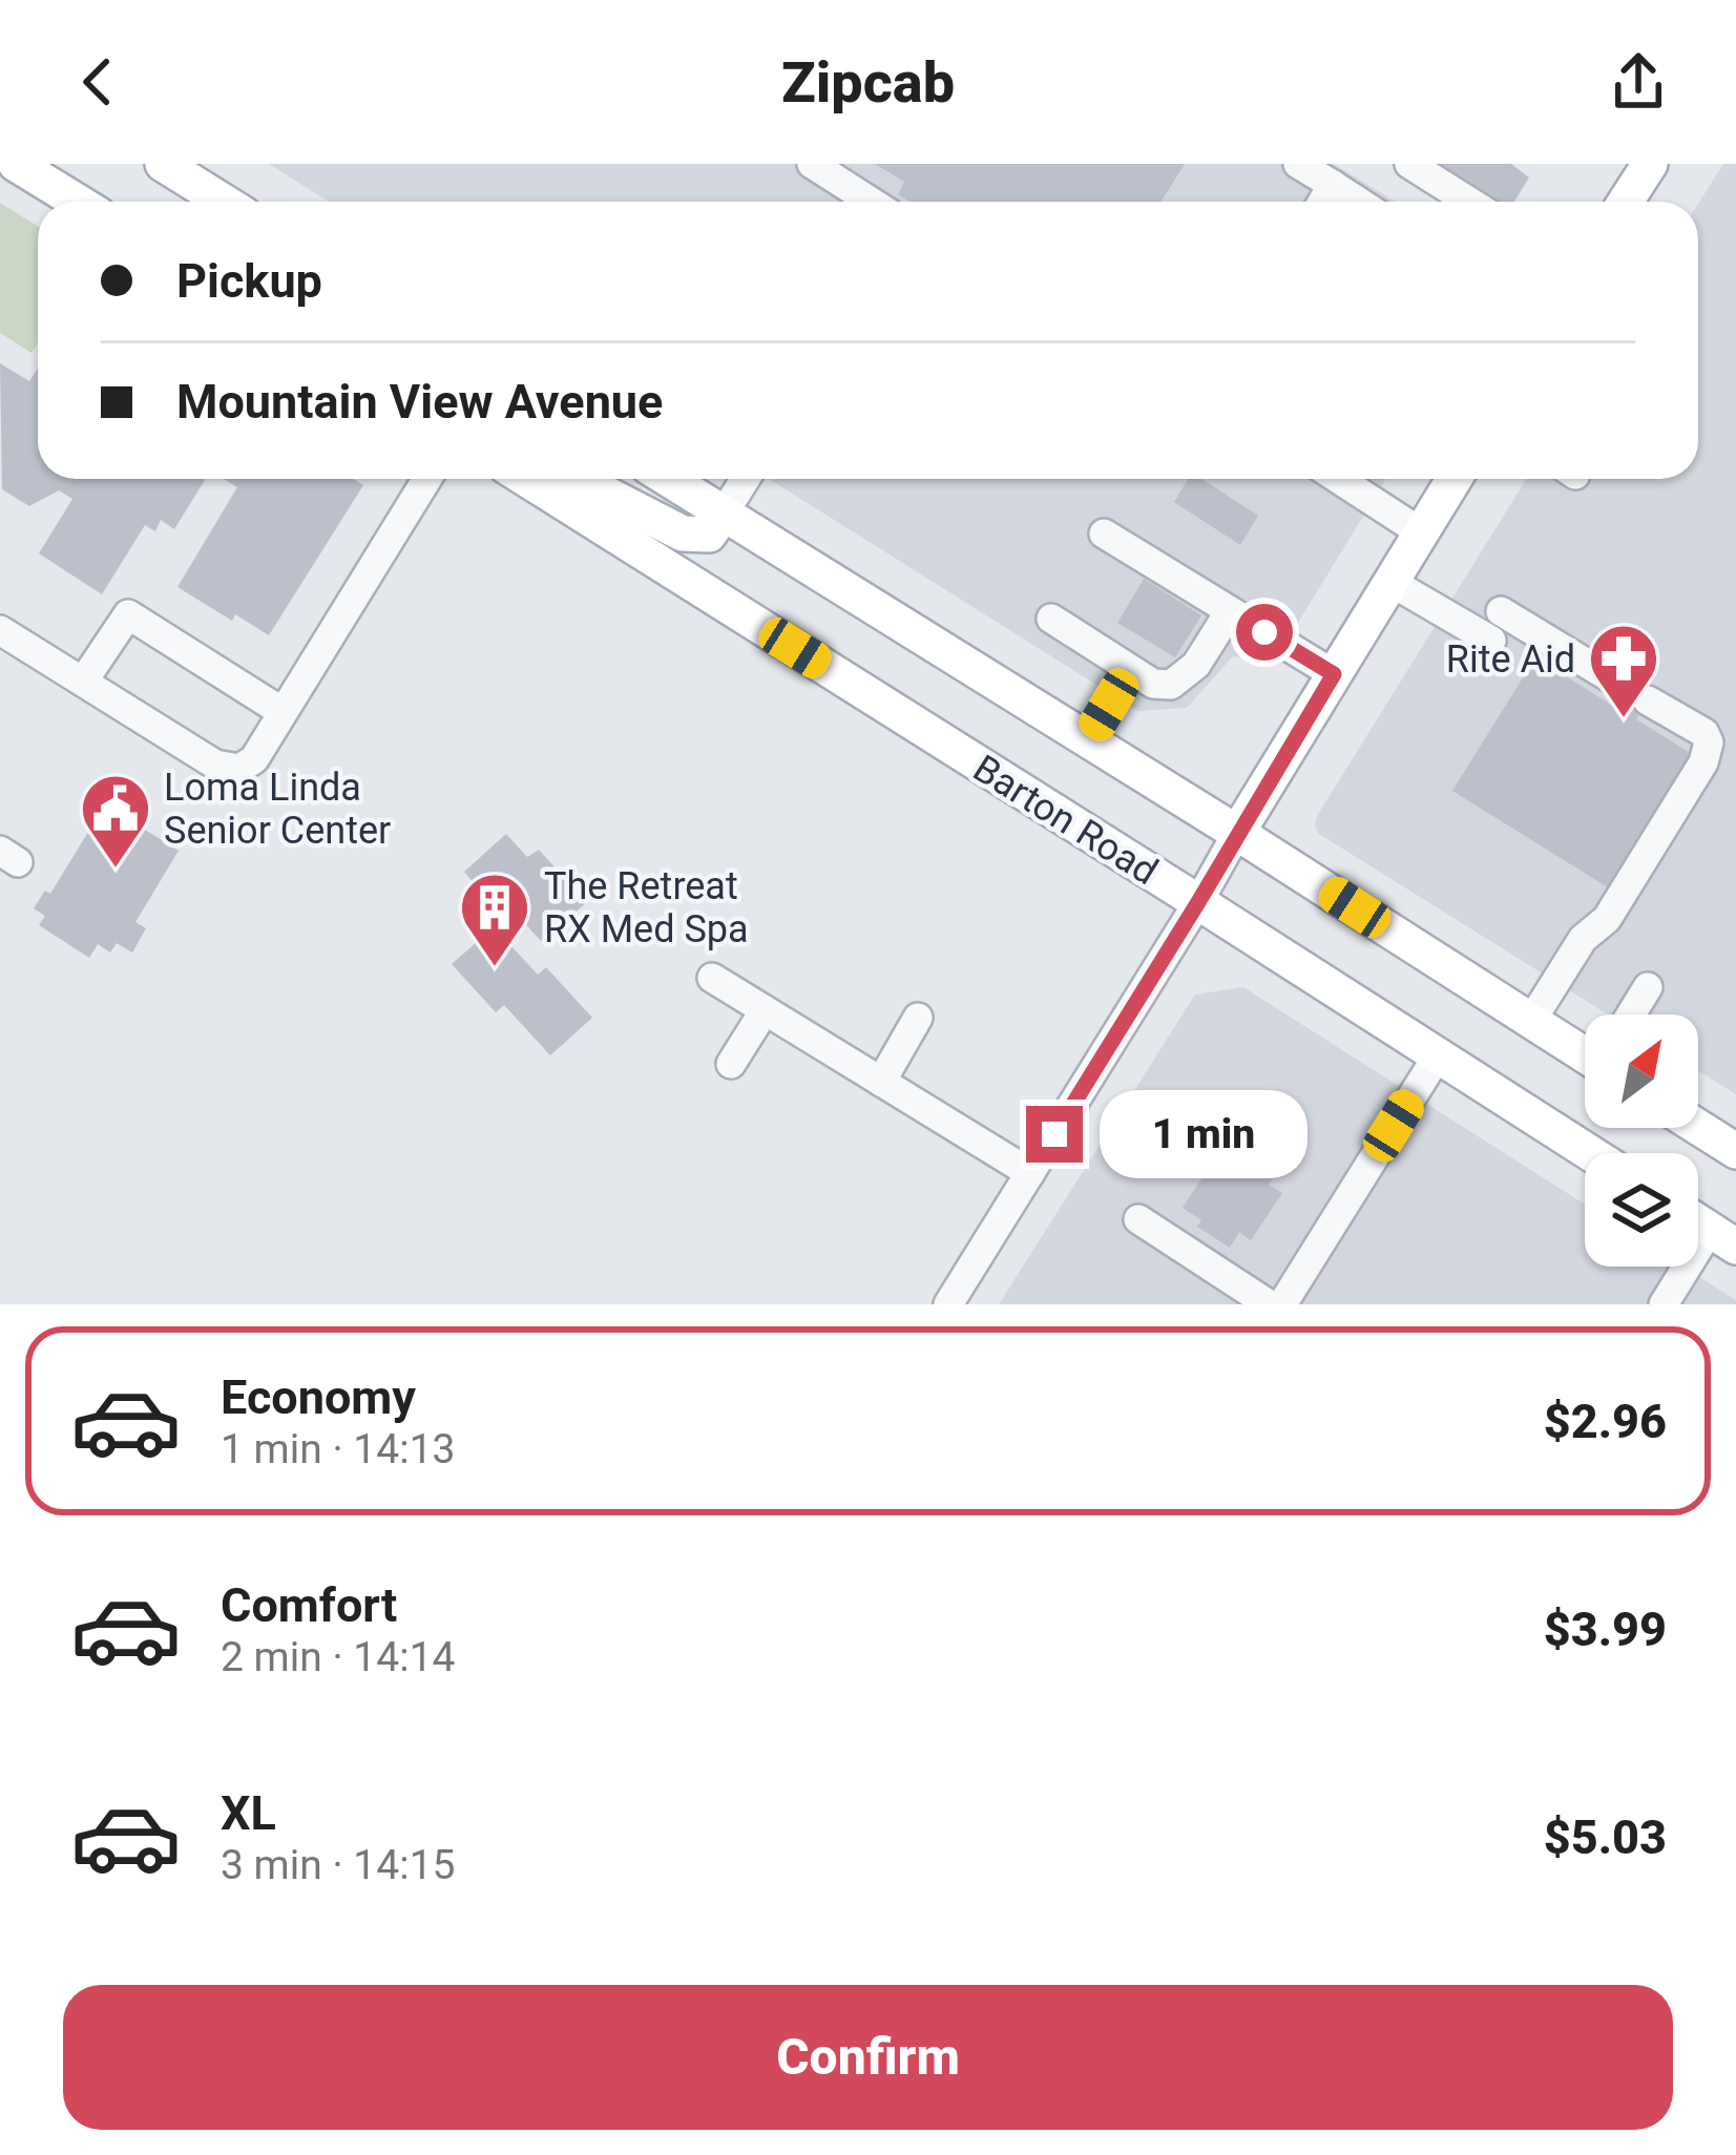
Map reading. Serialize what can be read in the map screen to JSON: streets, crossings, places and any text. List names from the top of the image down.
{
  "streets": {
    "main road": ["Barton Road"]
  },
  "places": {
    "pharmacy": ["Rite Aid"],
    "public building": ["Loma Linda Senior Center"],
    "building": ["The Retreat RX Med Spa"]
  },
  "north": "top right",
  "page": {
    "header": "Zipcab",
    "banner": ["Pickup", "Mountain View Avenue"],
    "bubble": "1 min",
    "list": [
      {
        "name": "Economy",
        "note": "1 min · 14:13",
        "value": "$2.96"
      },
      {
        "name": "Comfort",
        "note": "2 min · 14:14",
        "value": "$3.99"
      },
      {
        "name": "XL",
        "note": "3 min · 14:15",
        "value": "$5.03"
      }
    ],
    "buttons": "Confirm"
  }
}
